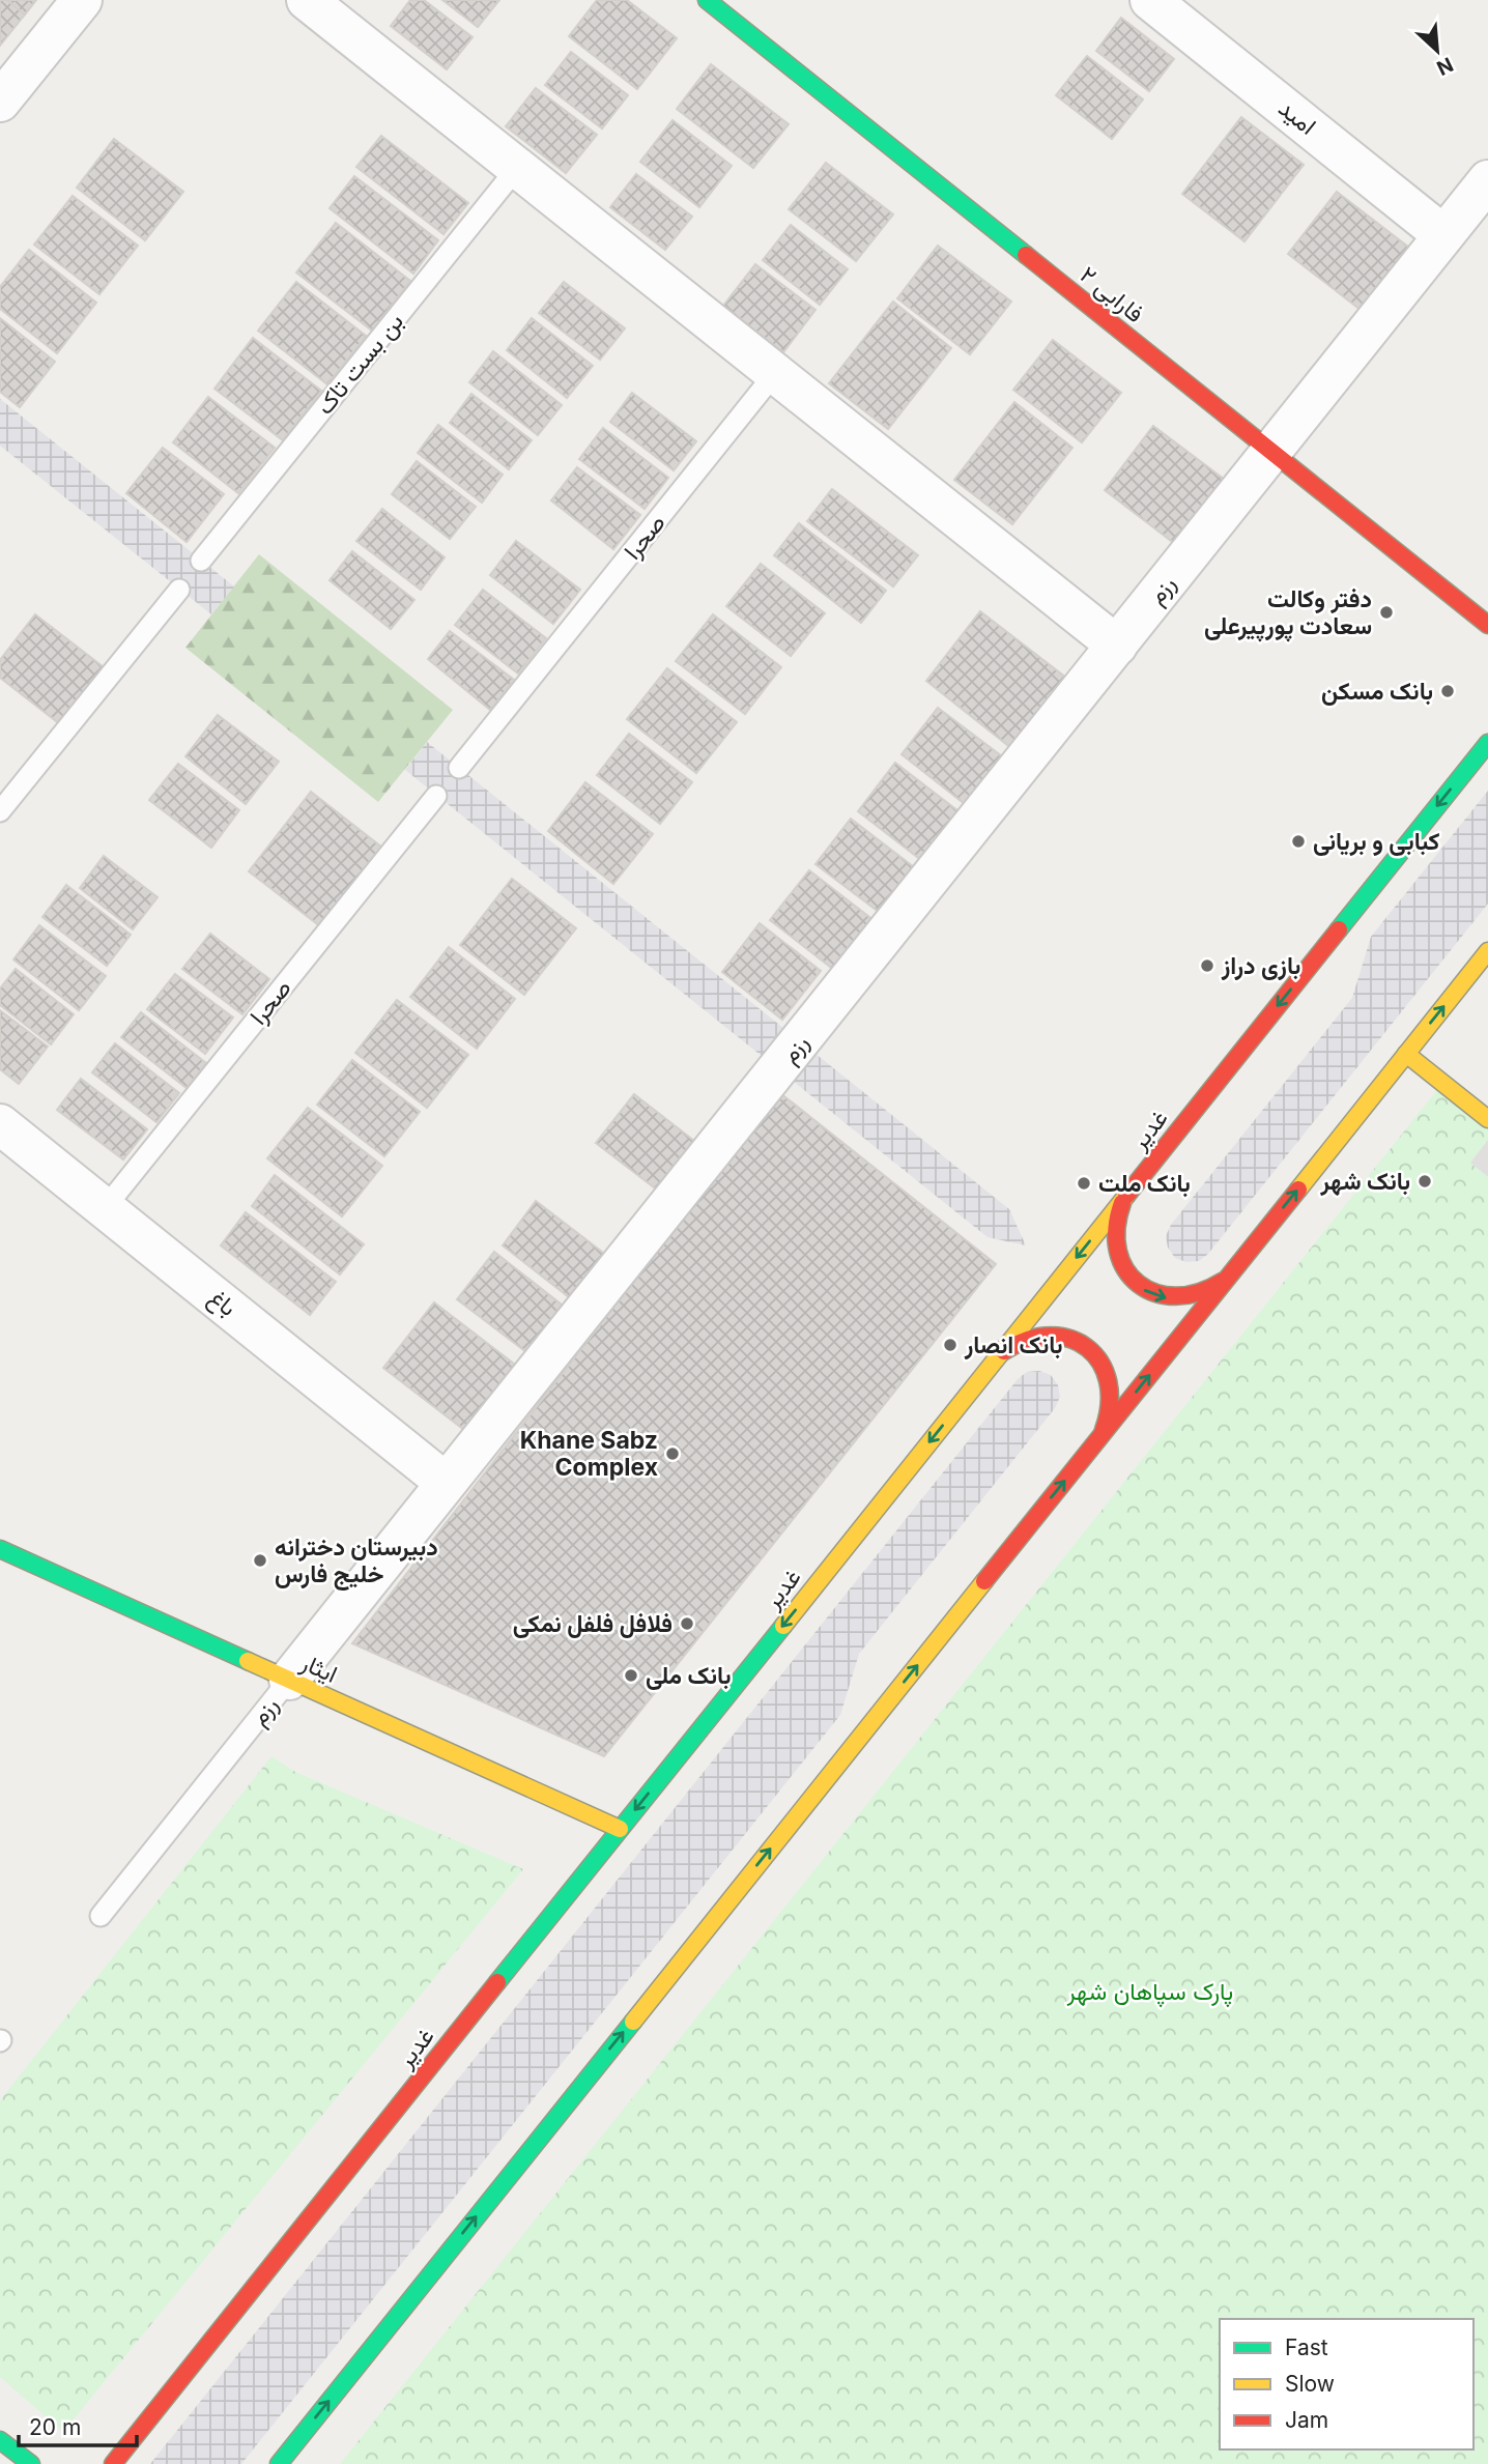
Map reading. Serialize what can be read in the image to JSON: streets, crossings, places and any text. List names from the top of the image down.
{
  "streets": {
    "main road": ["فارابی ۲", "غدیر", "ایثار"],
    "street": ["امید", "رزم", "باغ"],
    "lane": ["بن بست تاک", "صحرا"]
  },
  "crossings": [
    ["امید", "رزم"],
    ["فارابی ۲", "رزم"],
    ["صحرا", "باغ"],
    ["رزم", "باغ"],
    ["رزم", "ایثار"],
    ["غدیر", "ایثار"]
  ],
  "parks": ["پارک سپاهان شهر"],
  "places": [
    "دفتر وکالت سعادت پورپیرعلی",
    "بانک مسکن",
    "کبابی و بریانی",
    "بازی دراز",
    "بانک شهر",
    "بانک ملت",
    "بانک انصار",
    "Khane Sabz Complex",
    "دبیرستان دخترانه خلیج فارس",
    "فلافل فلفل نمکی",
    "بانک ملی"
  ],
  "legend": ["Fast", "Slow", "Jam"],
  "scale_bar": "20 m",
  "north": "bottom right"
}
